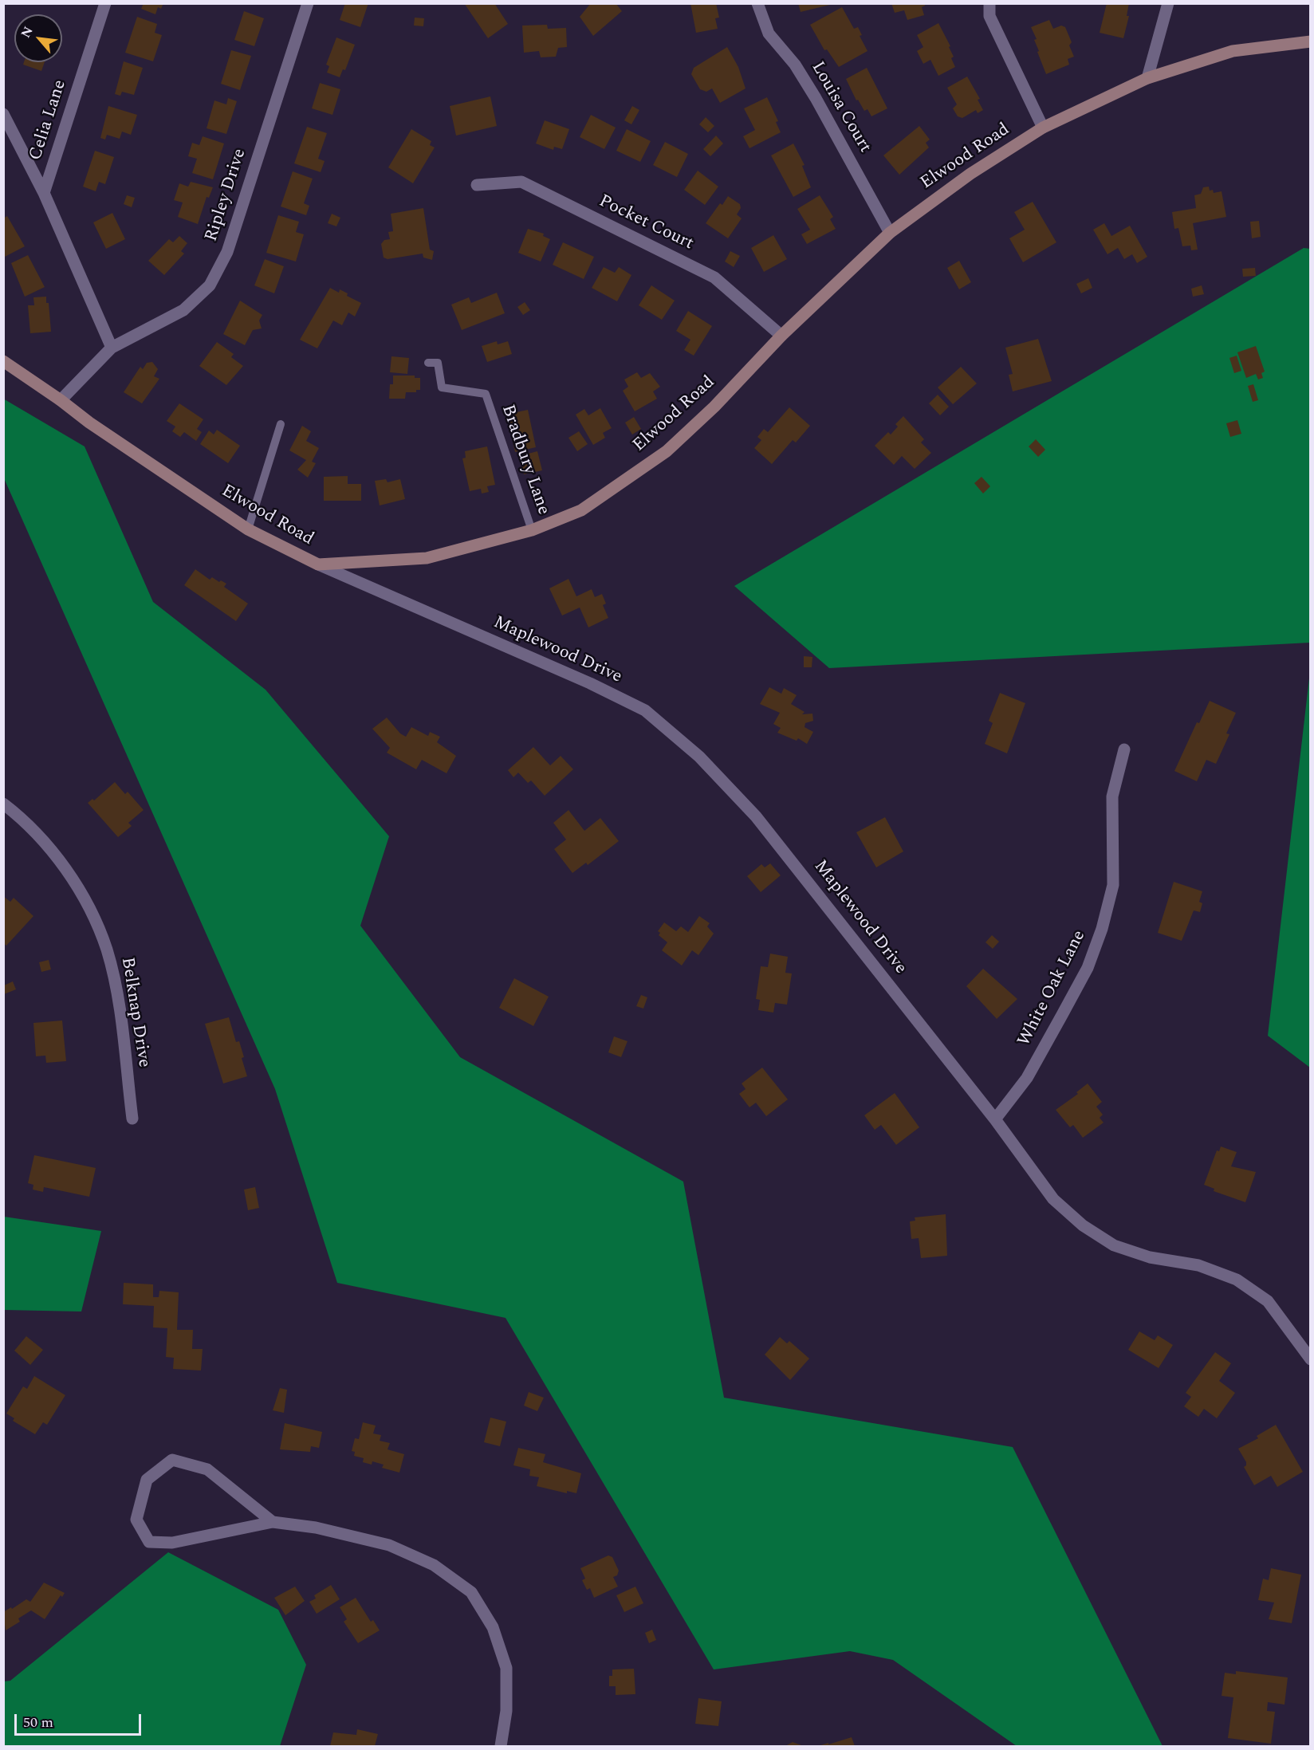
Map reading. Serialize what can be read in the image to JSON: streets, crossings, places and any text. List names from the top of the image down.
{
  "streets": {
    "main road": ["Elwood Road"],
    "street": [
      "Louisa Court",
      "Celia Lane",
      "Ripley Drive",
      "Pocket Court",
      "Maplewood Drive",
      "White Oak Lane",
      "Belknap Drive"
    ],
    "lane": ["Bradbury Lane"]
  },
  "crossings": [
    ["Louisa Court", "Elwood Road"],
    ["Elwood Road", "Ripley Drive"],
    ["Elwood Road", "Pocket Court"],
    ["Elwood Road", "Bradbury Lane"],
    ["Elwood Road", "Maplewood Drive"],
    ["Maplewood Drive", "White Oak Lane"]
  ],
  "scale_bar": "50 m",
  "north": "top left"
}
